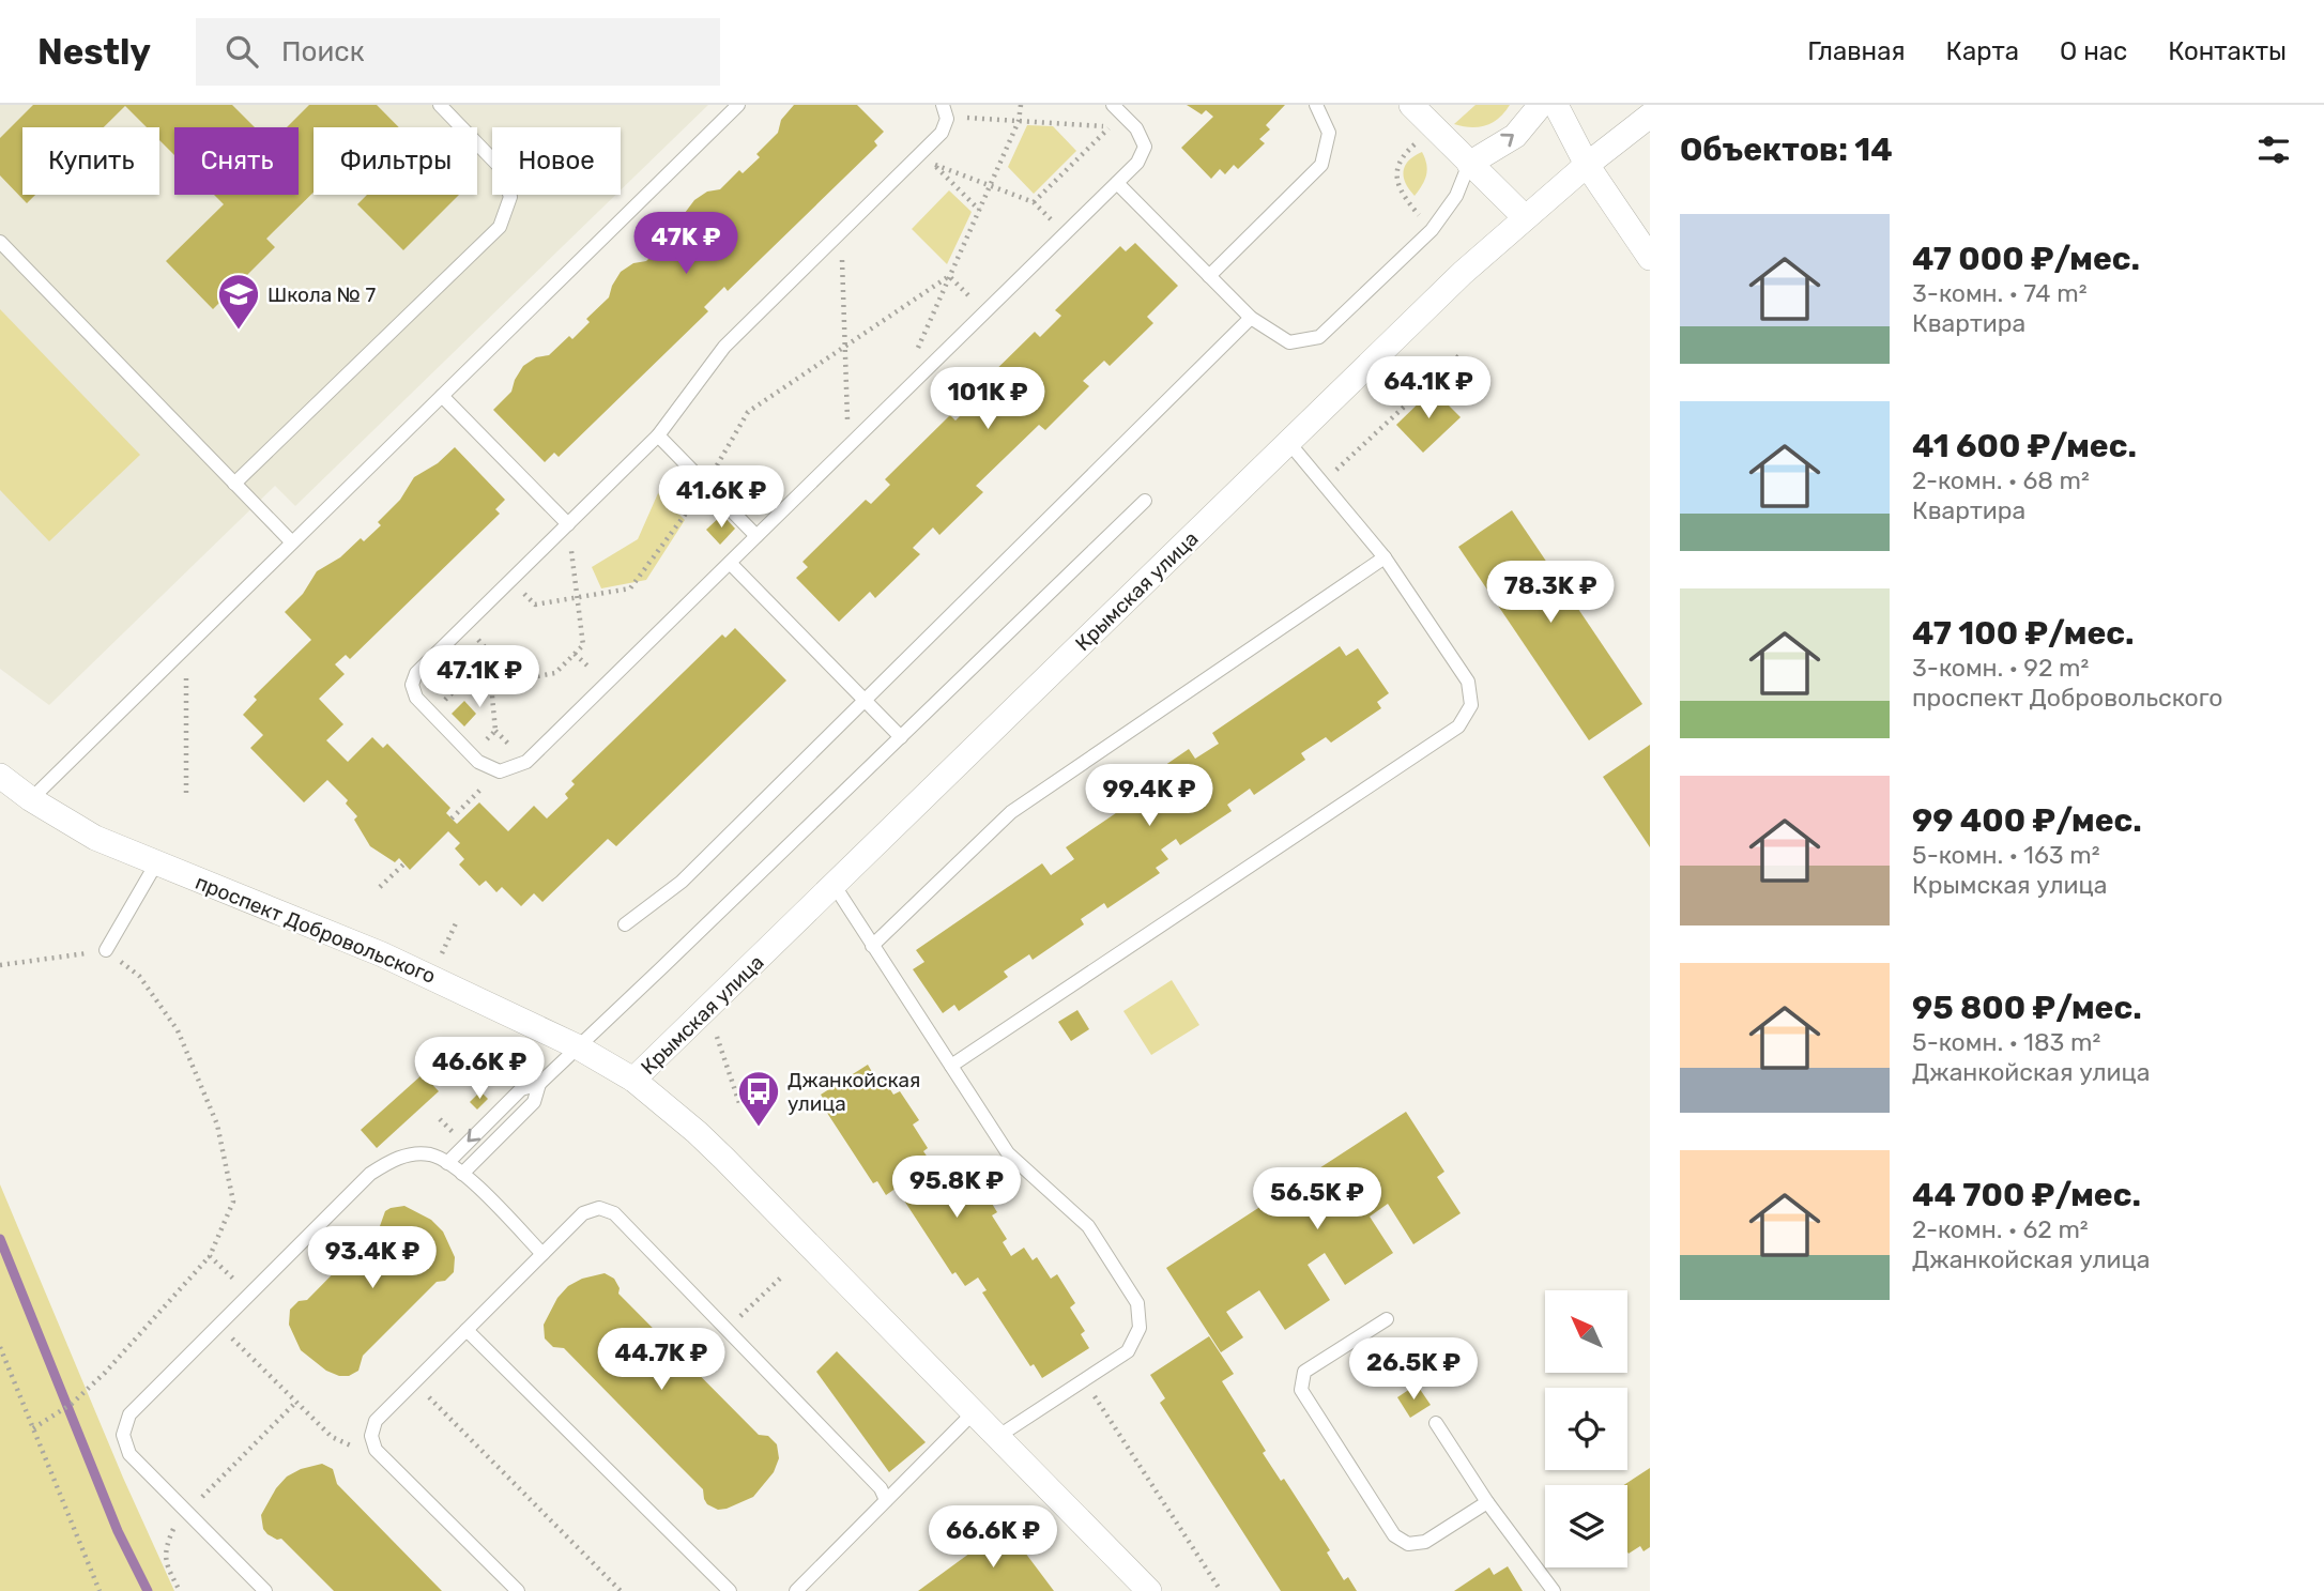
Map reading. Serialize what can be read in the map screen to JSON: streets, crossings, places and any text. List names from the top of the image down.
{
  "streets": {
    "street": ["Крымская улица", "проспект Добровольского"]
  },
  "crossings": [
    ["Крымская улица", "проспект Добровольского"]
  ],
  "places": {
    "school or university": ["Школа № 7"],
    "bus stop": ["Джанкойская улица"]
  },
  "north": "top left",
  "page": {
    "header": "Nestly",
    "search": "Поиск",
    "nav": [
      "Главная",
      "Карта",
      "О нас",
      "Контакты"
    ],
    "heading": "Объектов: 14",
    "chip": [
      "Купить",
      "Снять",
      "Фильтры",
      "Новое"
    ],
    "list": [
      {
        "name": "47 000 ₽/мес.",
        "note": "3-комн. · 74 m² · Квартира"
      },
      {
        "name": "41 600 ₽/мес.",
        "note": "2-комн. · 68 m² · Квартира"
      },
      {
        "name": "47 100 ₽/мес.",
        "note": "3-комн. · 92 m² · проспект Добровольского"
      },
      {
        "name": "99 400 ₽/мес.",
        "note": "5-комн. · 163 m² · Крымская улица"
      },
      {
        "name": "95 800 ₽/мес.",
        "note": "5-комн. · 183 m² · Джанкойская улица"
      },
      {
        "name": "44 700 ₽/мес.",
        "note": "2-комн. · 62 m² · Джанкойская улица"
      }
    ],
    "price": [
      "47K ₽",
      "64.1K ₽",
      "101K ₽",
      "41.6K ₽",
      "78.3K ₽",
      "47.1K ₽",
      "99.4K ₽",
      "46.6K ₽",
      "95.8K ₽",
      "56.5K ₽",
      "93.4K ₽",
      "44.7K ₽",
      "26.5K ₽",
      "66.6K ₽"
    ]
  }
}
